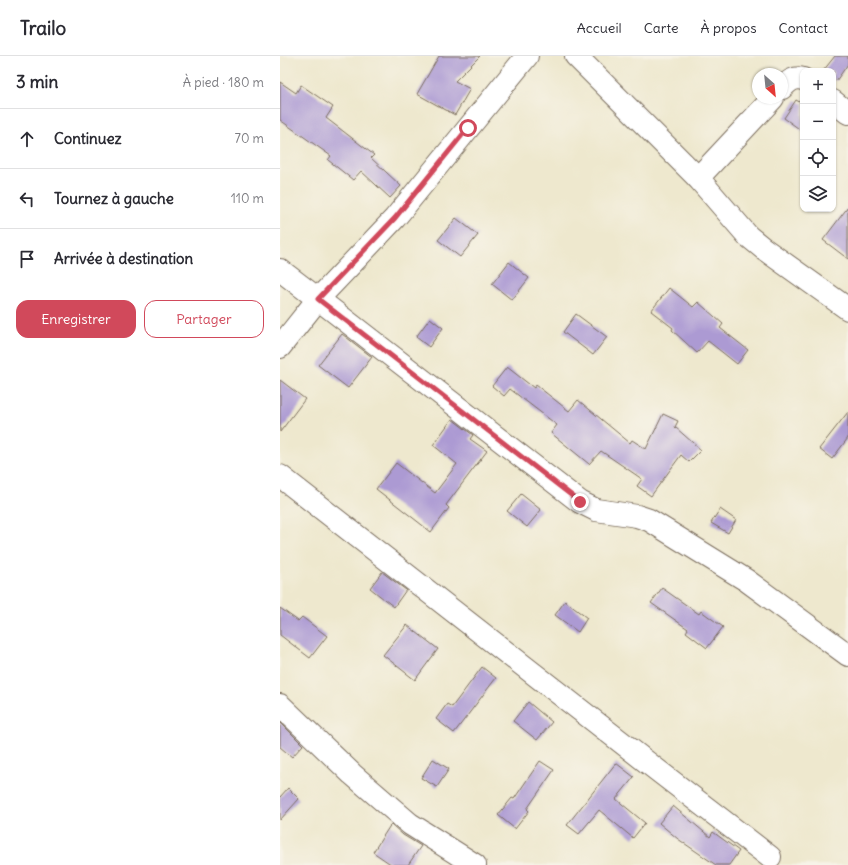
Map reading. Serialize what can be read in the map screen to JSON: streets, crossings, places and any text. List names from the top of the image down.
{
  "north": "bottom right",
  "page": {
    "header": "Trailo",
    "nav": [
      "Accueil",
      "Carte",
      "À propos",
      "Contact"
    ],
    "heading": ["3 min", "À pied · 180 m"],
    "map_buttons": ["+", "−"],
    "list": [
      ["Continuez", "70 m"],
      ["Tournez à gauche", "110 m"],
      "Arrivée à destination"
    ],
    "buttons": ["Enregistrer", "Partager"]
  }
}
